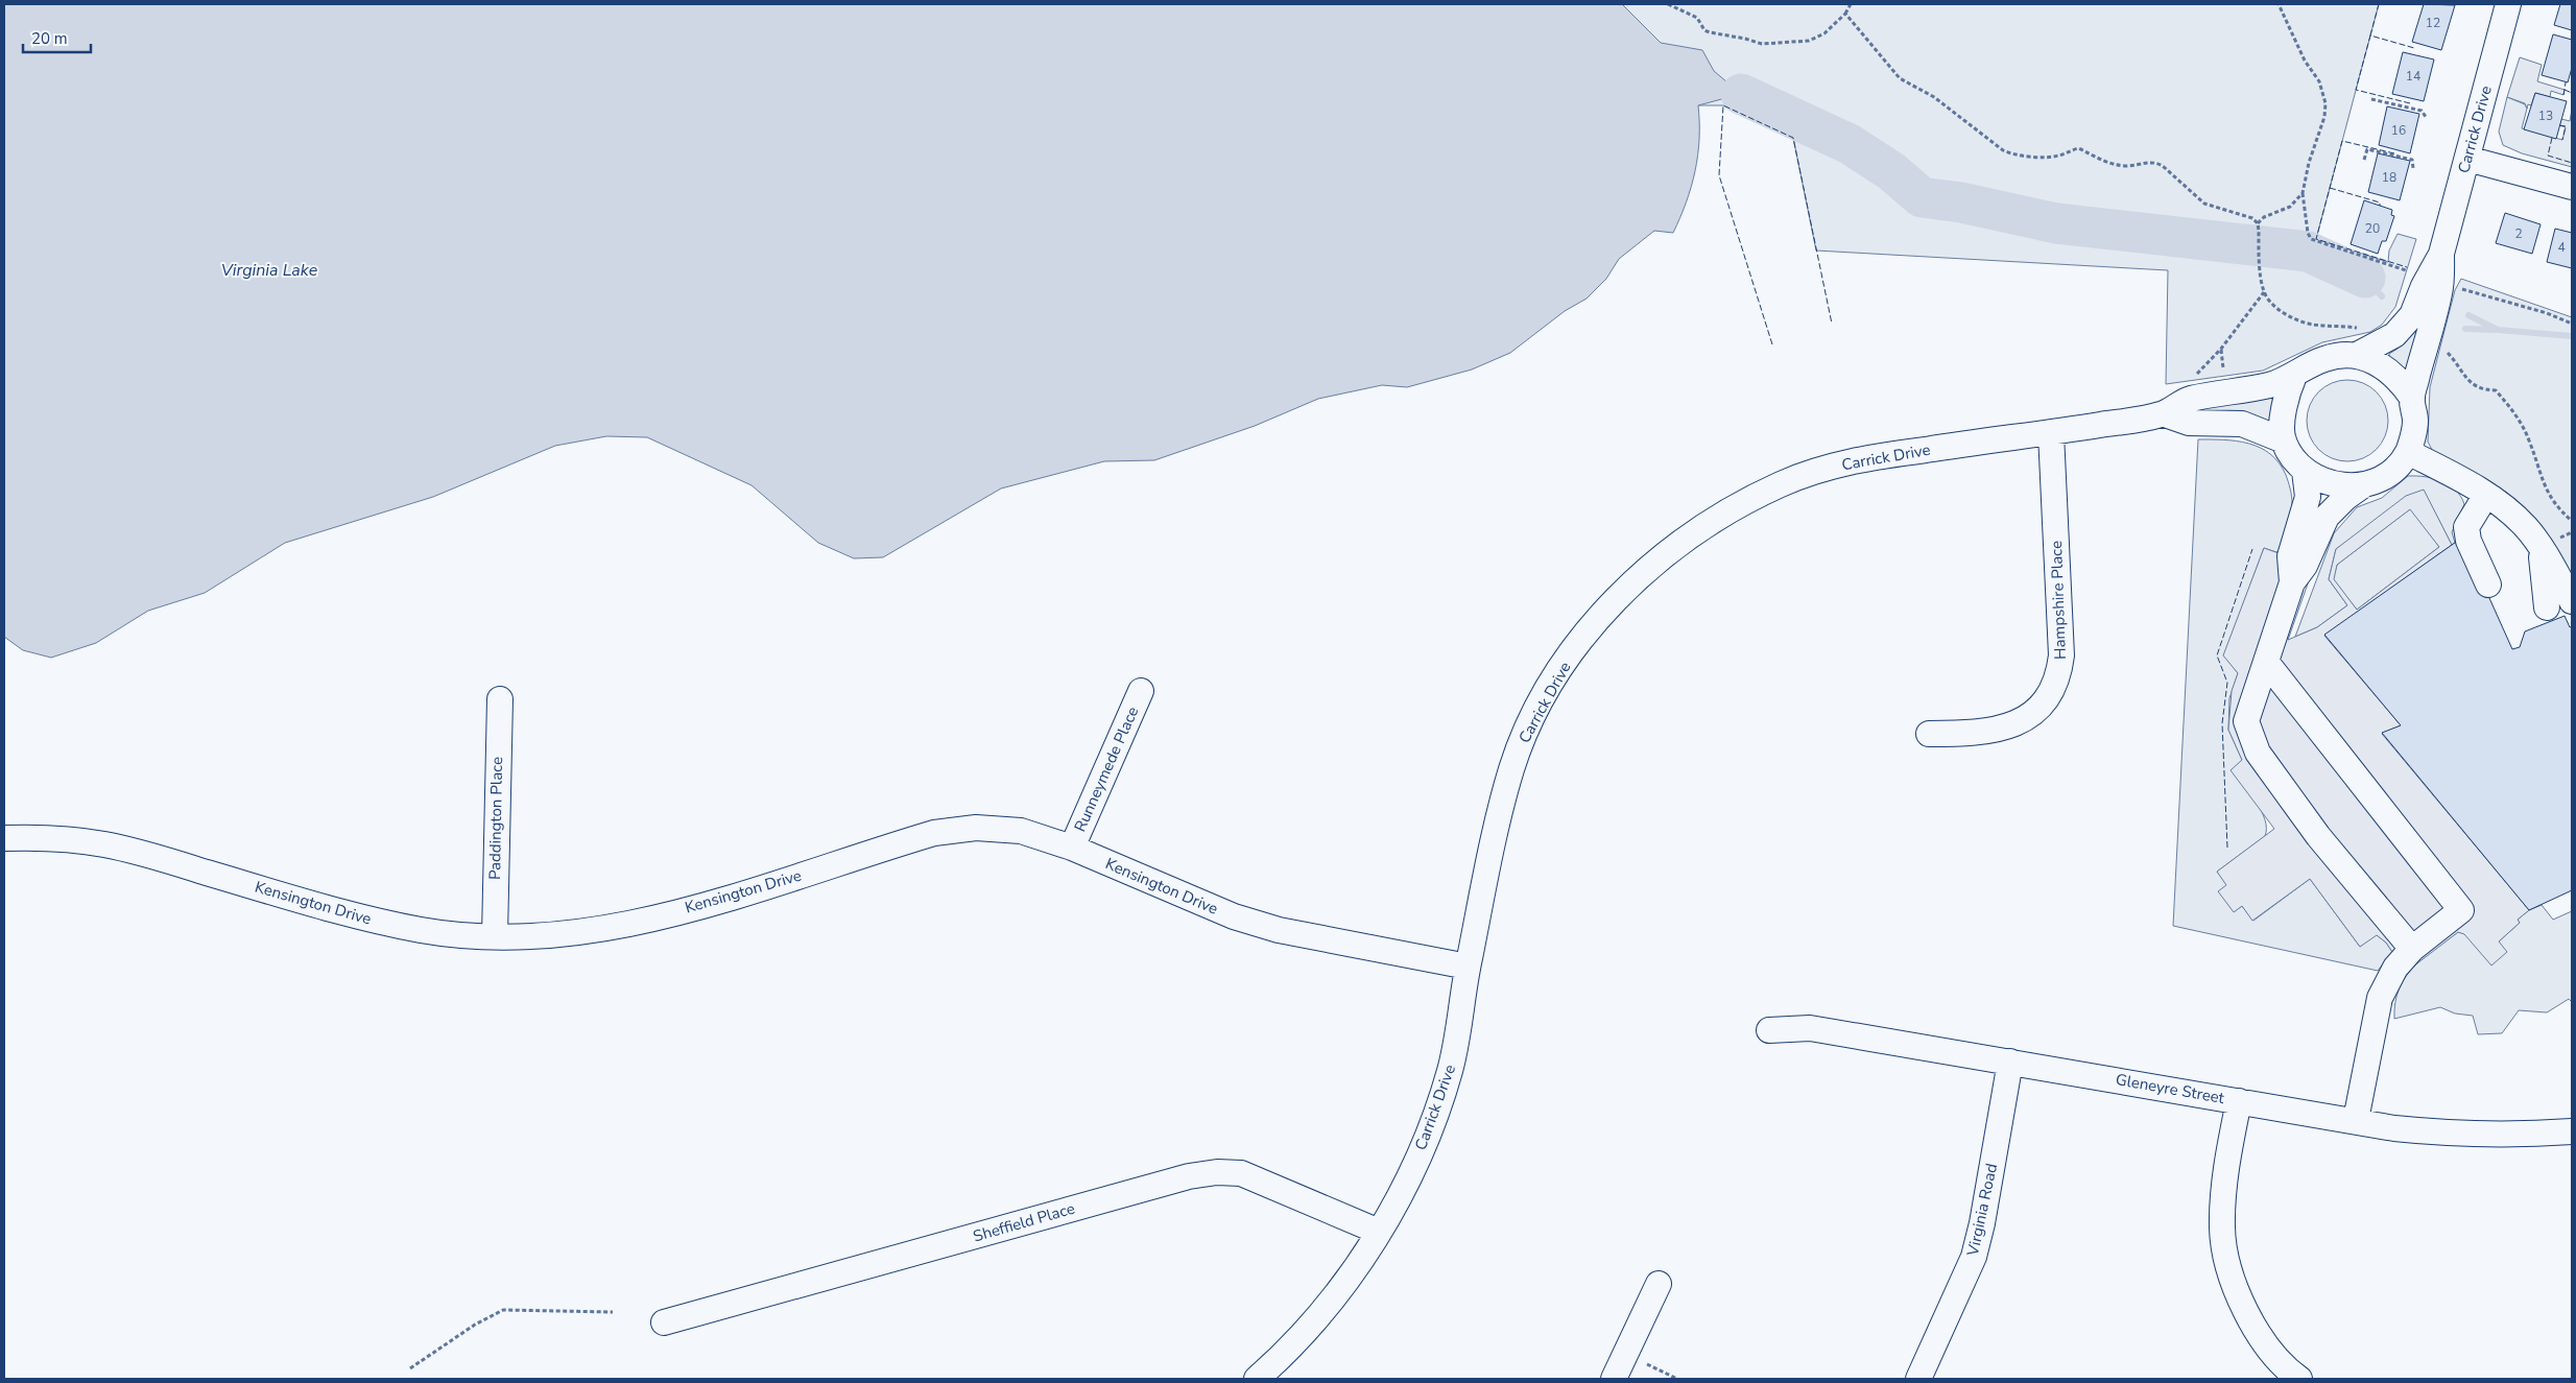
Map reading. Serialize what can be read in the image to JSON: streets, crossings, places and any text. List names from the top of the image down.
{
  "streets": {
    "street": [
      "Carrick Drive",
      "Hampshire Place",
      "Runneymede Place",
      "Paddington Place",
      "Kensington Drive",
      "Gleneyre Street",
      "Virginia Road",
      "Sheffield Place"
    ]
  },
  "crossings": [
    ["Carrick Drive", "Hampshire Place"],
    ["Carrick Drive", "Kensington Drive"],
    ["Carrick Drive", "Sheffield Place"],
    ["Runneymede Place", "Kensington Drive"],
    ["Paddington Place", "Kensington Drive"],
    ["Gleneyre Street", "Virginia Road"]
  ],
  "water": ["Virginia Lake"],
  "house_numbers": [
    "12",
    "14",
    "13",
    "16",
    "18",
    "20",
    "2",
    "4"
  ],
  "scale_bar": "20 m"
}
